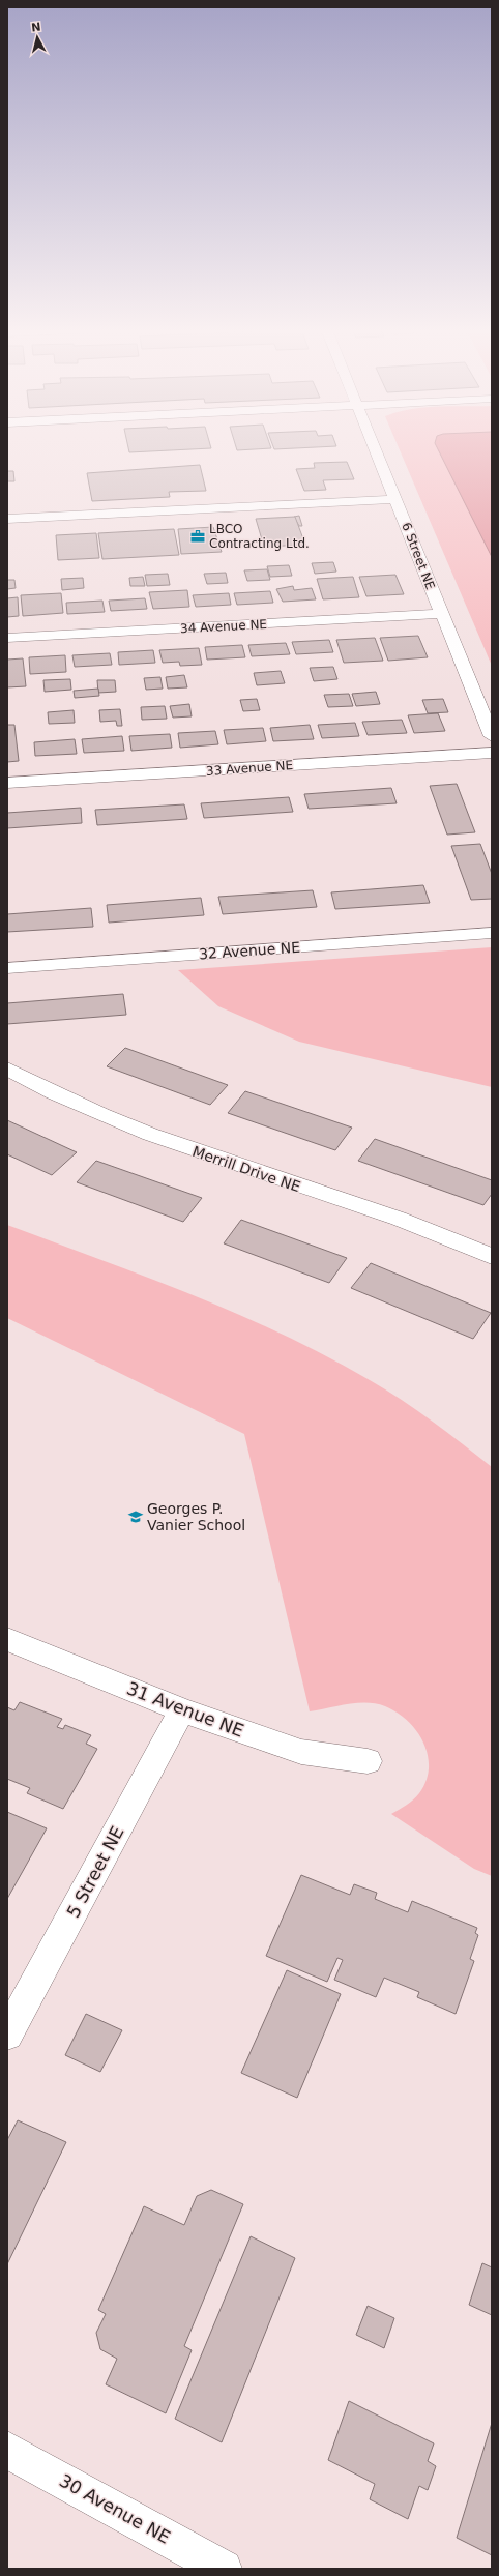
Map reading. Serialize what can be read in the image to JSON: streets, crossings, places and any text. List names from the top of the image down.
{
  "streets": {
    "street": [
      "6 Street NE",
      "34 Avenue NE",
      "33 Avenue NE",
      "32 Avenue NE",
      "Merrill Drive NE",
      "31 Avenue NE",
      "5 Street NE",
      "30 Avenue NE"
    ]
  },
  "crossings": [
    ["6 Street NE", "34 Avenue NE"],
    ["31 Avenue NE", "5 Street NE"]
  ],
  "places": {
    "office": ["LBCO Contracting Ltd."],
    "school or university": ["Georges P. Vanier School"]
  },
  "north": "top"
}
